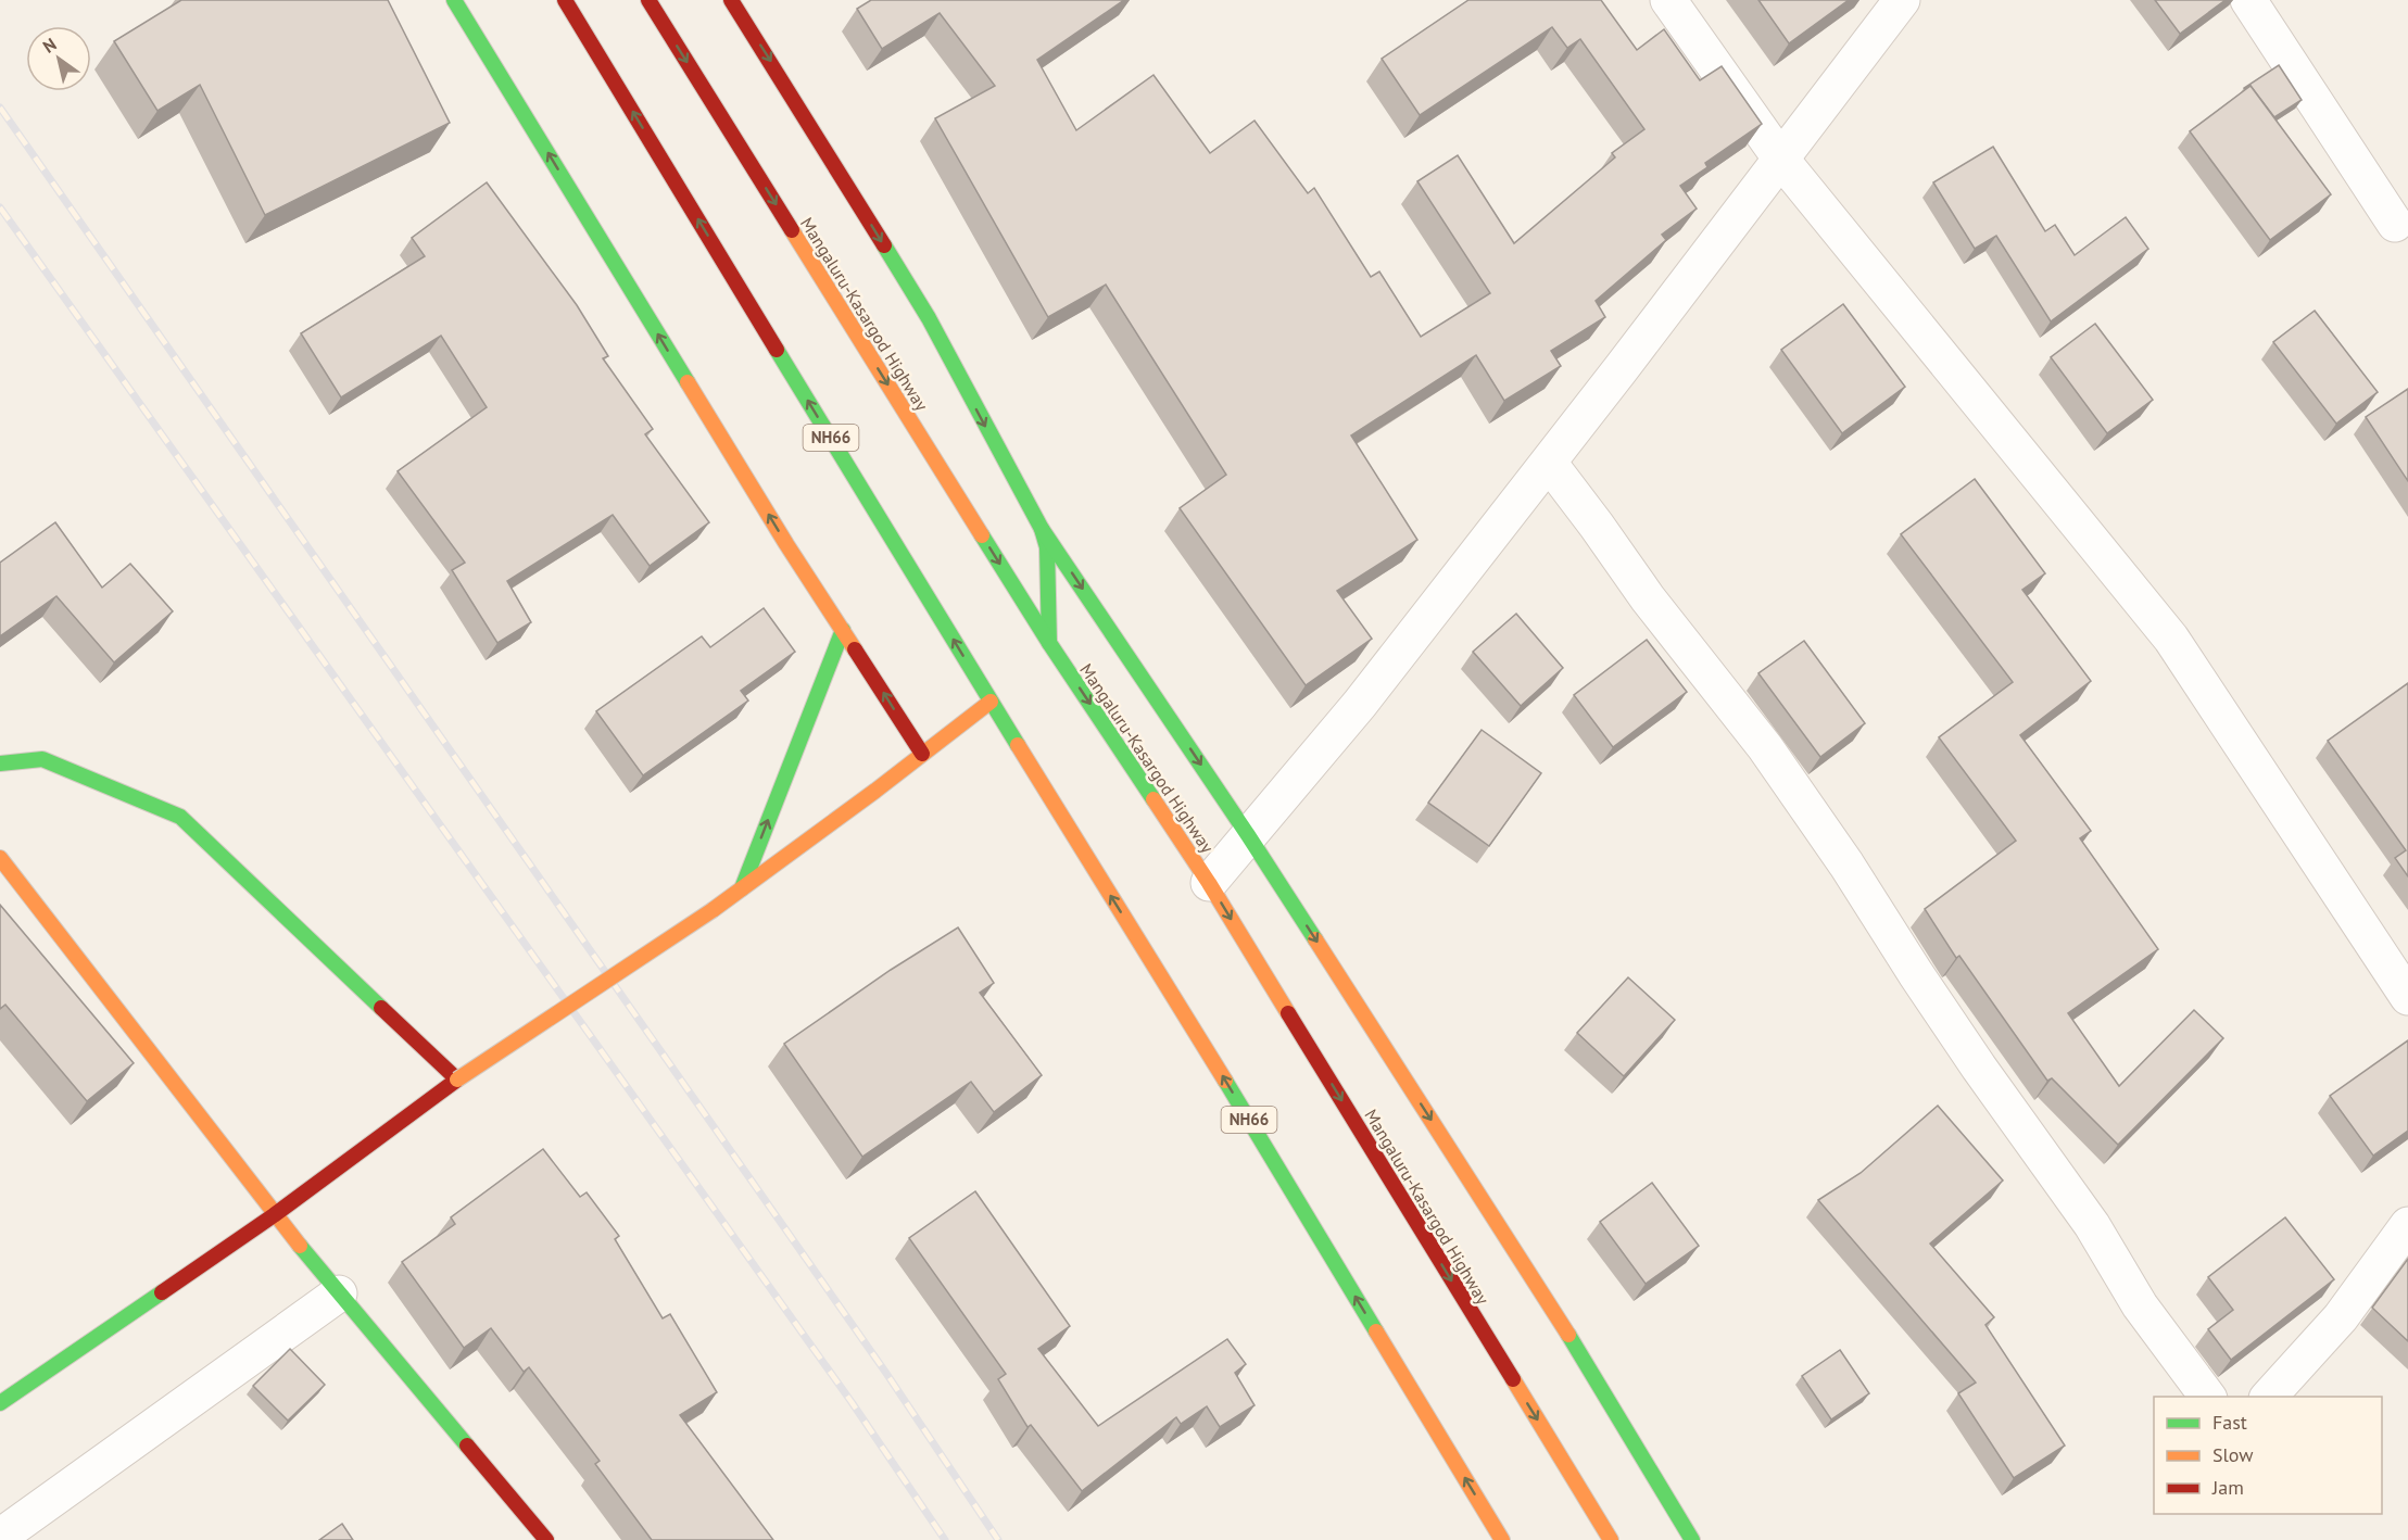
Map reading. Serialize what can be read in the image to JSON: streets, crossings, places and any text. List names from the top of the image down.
{
  "streets": {
    "main road": ["Mangaluru-Kasargod Highway", "NH66"]
  },
  "legend": ["Fast", "Slow", "Jam"],
  "north": "top left"
}
